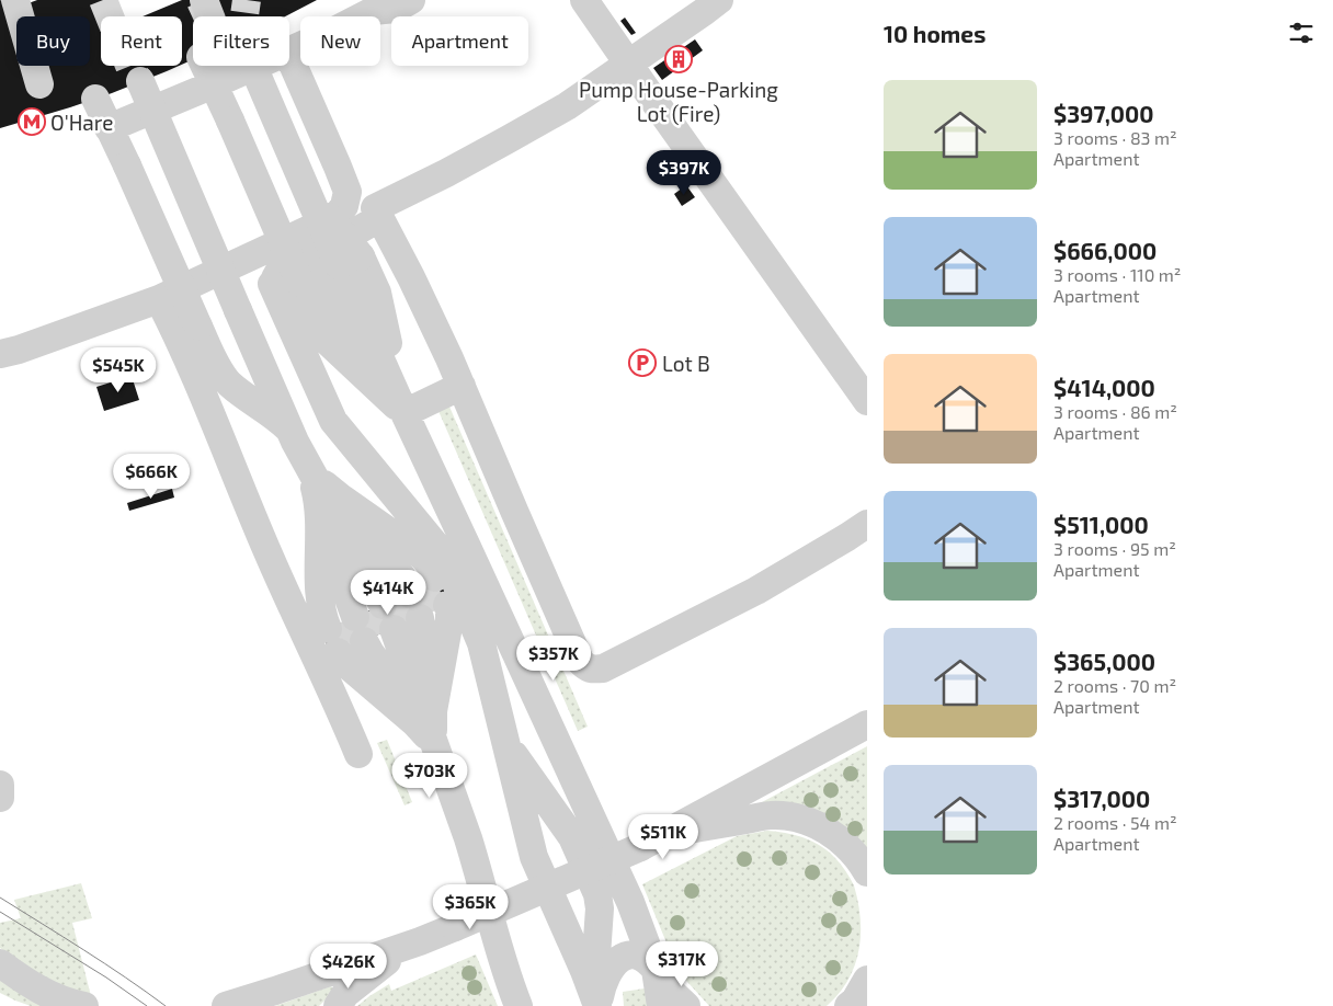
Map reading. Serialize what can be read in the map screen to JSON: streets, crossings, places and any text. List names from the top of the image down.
{
  "places": {
    "building": ["Pump House-Parking Lot (Fire)"],
    "metro station": ["O'Hare"],
    "parking": ["Lot B"]
  },
  "page": {
    "heading": "10 homes",
    "chip": [
      "Buy",
      "Rent",
      "Filters",
      "New",
      "Apartment"
    ],
    "list": [
      {
        "name": "$397,000",
        "note": "3 rooms · 83 m² · Apartment"
      },
      {
        "name": "$666,000",
        "note": "3 rooms · 110 m² · Apartment"
      },
      {
        "name": "$414,000",
        "note": "3 rooms · 86 m² · Apartment"
      },
      {
        "name": "$511,000",
        "note": "3 rooms · 95 m² · Apartment"
      },
      {
        "name": "$365,000",
        "note": "2 rooms · 70 m² · Apartment"
      },
      {
        "name": "$317,000",
        "note": "2 rooms · 54 m² · Apartment"
      }
    ],
    "price": [
      "$397K",
      "$545K",
      "$666K",
      "$414K",
      "$357K",
      "$703K",
      "$511K",
      "$365K",
      "$317K",
      "$426K"
    ]
  }
}
